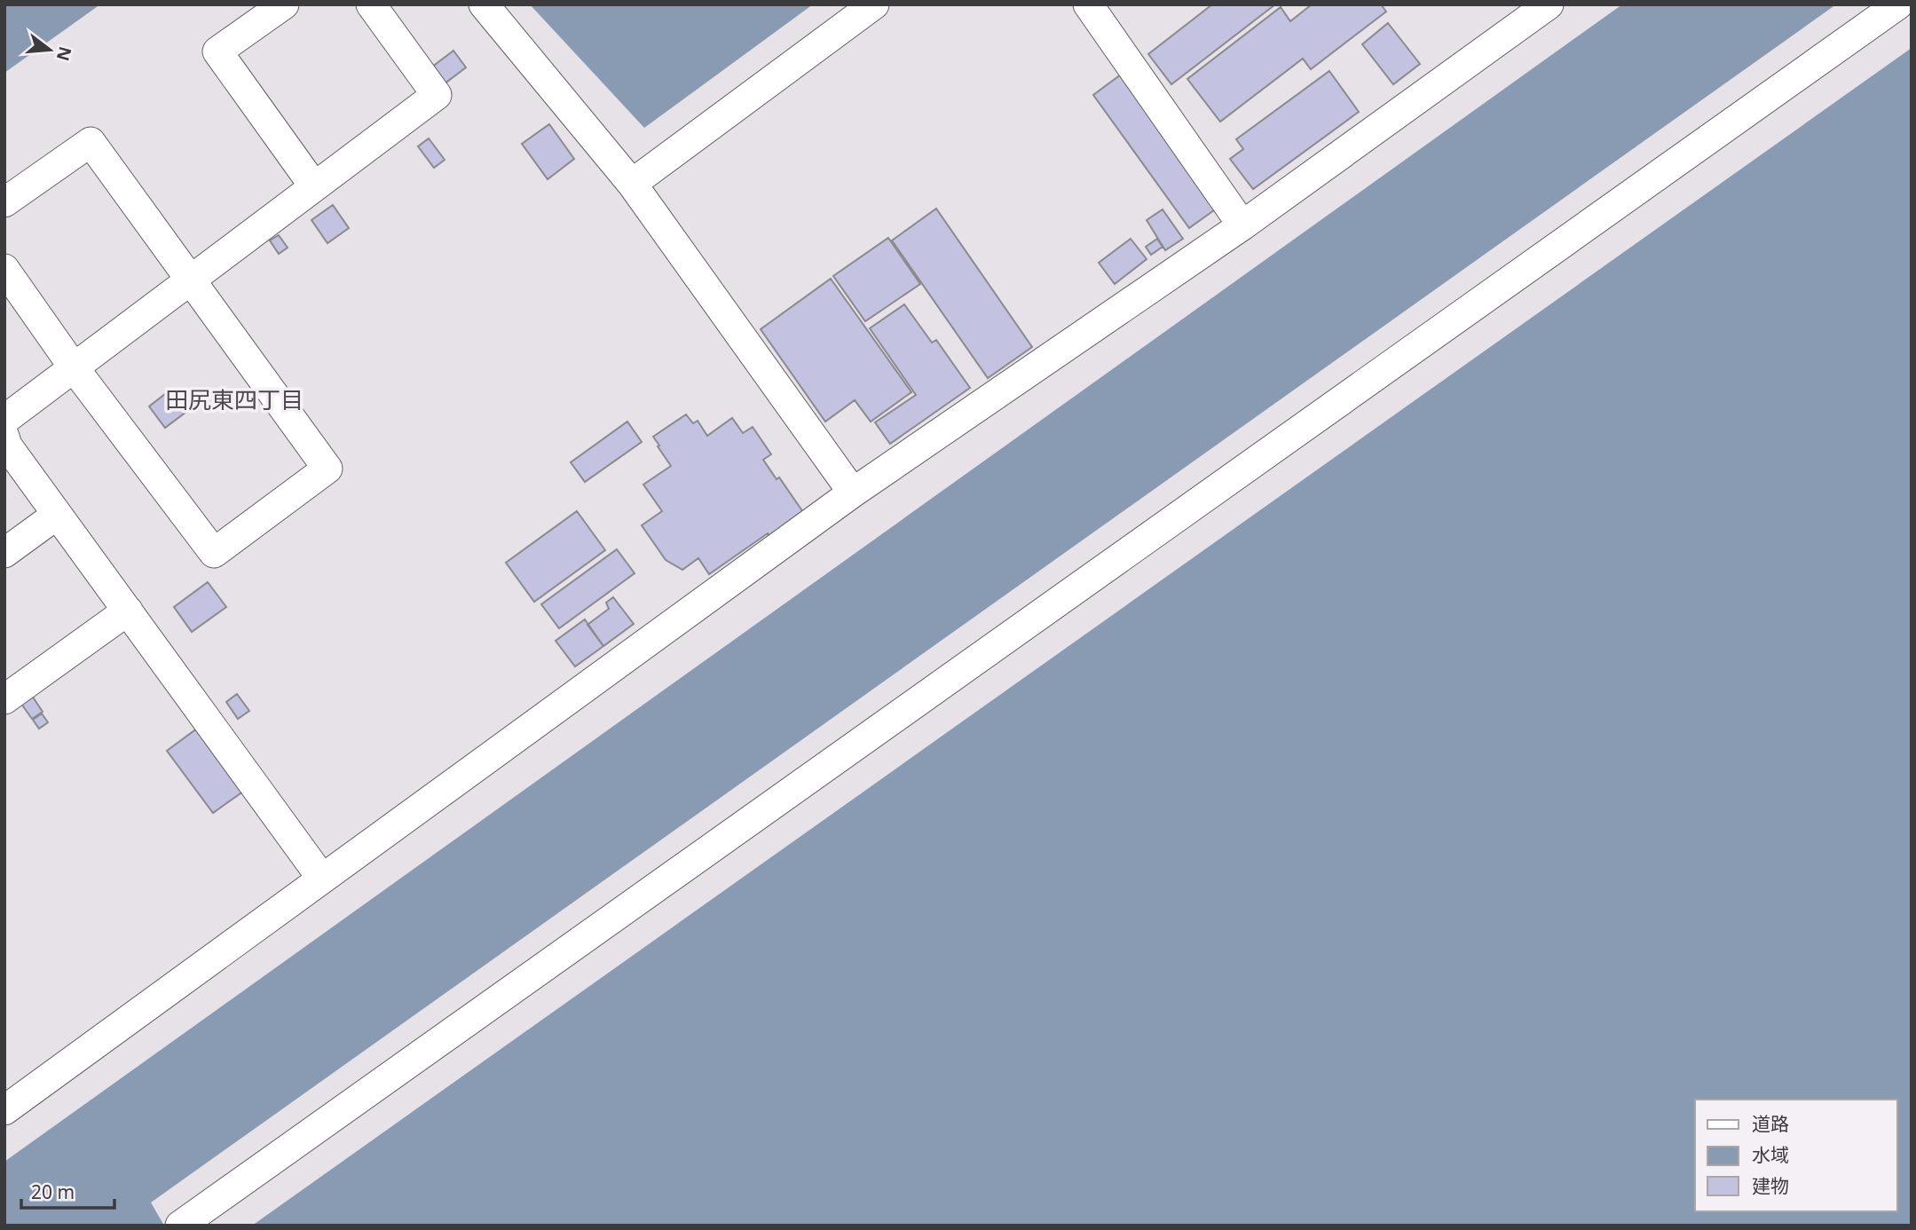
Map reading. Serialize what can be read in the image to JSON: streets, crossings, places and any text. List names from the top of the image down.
{
  "districts": ["田尻東四丁目"],
  "legend": ["道路", "水域", "建物"],
  "scale_bar": "20 m",
  "north": "right"
}
